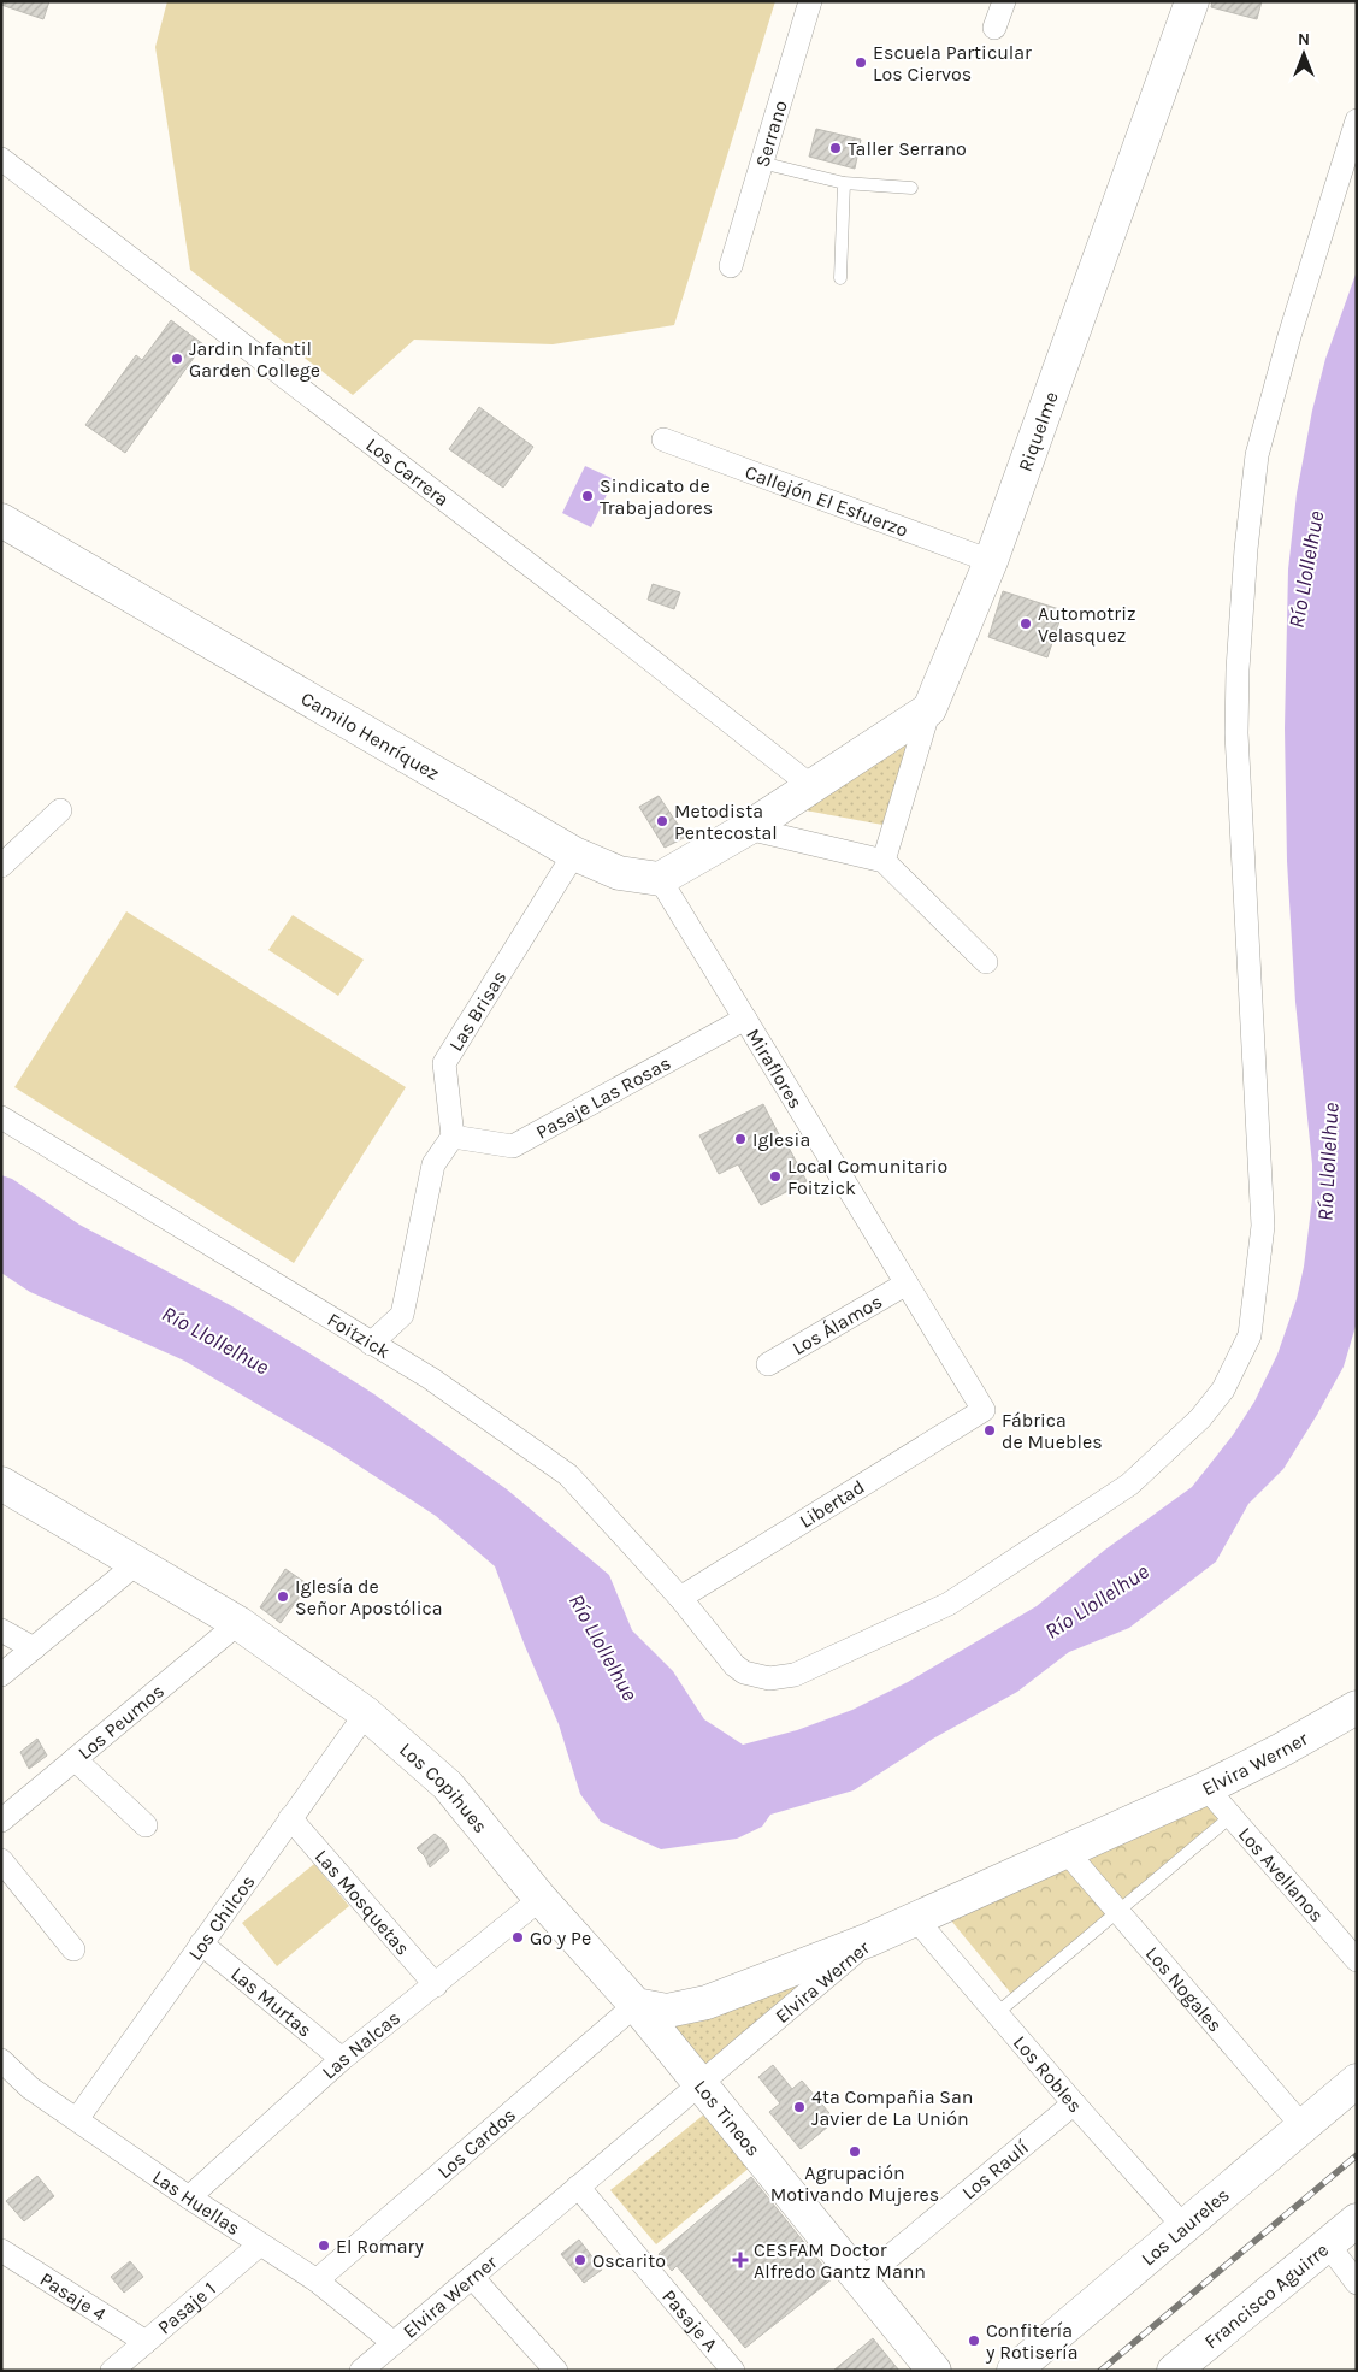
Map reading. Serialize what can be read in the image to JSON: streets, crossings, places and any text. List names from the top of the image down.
{
  "streets": {
    "main road": [
      "Riquelme",
      "Camilo Henríquez",
      "Elvira Werner",
      "Los Copihues",
      "Los Tineos",
      "Los Laureles",
      "Francisco Aguirre"
    ],
    "street": [
      "Serrano",
      "Los Carrera",
      "Callejón El Esfuerzo",
      "Las Brisas",
      "Miraflores",
      "Pasaje Las Rosas",
      "Los Álamos",
      "Foitzick",
      "Libertad",
      "Los Peumos",
      "Los Avellanos",
      "Las Mosquetas",
      "Los Chilcos",
      "Los Nogales",
      "Las Murtas",
      "Las Nalcas",
      "Los Robles",
      "Los Cardos",
      "Los Raulí",
      "Las Huellas",
      "Pasaje 4",
      "Pasaje 1",
      "Pasaje A"
    ]
  },
  "crossings": [
    ["Riquelme", "Callejón El Esfuerzo"],
    ["Camilo Henríquez", "Las Brisas"],
    ["Camilo Henríquez", "Miraflores"],
    ["Las Brisas", "Pasaje Las Rosas"],
    ["Miraflores", "Pasaje Las Rosas"],
    ["Miraflores", "Los Álamos"],
    ["Miraflores", "Libertad"],
    ["Foitzick", "Libertad"],
    ["Los Peumos", "Los Copihues"],
    ["Elvira Werner", "Los Avellanos"],
    ["Elvira Werner", "Los Nogales"],
    ["Elvira Werner", "Los Robles"],
    ["Elvira Werner", "Los Tineos"],
    ["Elvira Werner", "Las Huellas"],
    ["Elvira Werner", "Pasaje A"],
    ["Los Copihues", "Los Chilcos"],
    ["Los Copihues", "Las Nalcas"],
    ["Los Copihues", "Los Tineos"],
    ["Los Copihues", "Los Cardos"],
    ["Las Mosquetas", "Los Chilcos"],
    ["Las Mosquetas", "Las Nalcas"],
    ["Los Chilcos", "Las Murtas"],
    ["Los Chilcos", "Las Huellas"],
    ["Los Nogales", "Los Laureles"],
    ["Las Murtas", "Las Nalcas"],
    ["Las Nalcas", "Las Huellas"],
    ["Los Robles", "Los Raulí"],
    ["Los Robles", "Los Laureles"],
    ["Los Tineos", "Los Cardos"],
    ["Los Tineos", "Los Raulí"],
    ["Los Cardos", "Las Huellas"],
    ["Las Huellas", "Pasaje 1"],
    ["Pasaje 4", "Pasaje 1"]
  ],
  "water": ["Río Llollelhue"],
  "places": {
    "other": [
      "Escuela Particular Los Ciervos",
      "Taller Serrano",
      "Jardin Infantil Garden College",
      "Sindicato de Trabajadores",
      "Automotriz Velasquez",
      "Metodista Pentecostal",
      "Iglesia",
      "Local Comunitario Foitzick",
      "Fábrica de Muebles",
      "Iglesía de Señor Apostólica",
      "Go y Pe",
      "4ta Compañia San Javier de La Unión",
      "Agrupación Motivando Mujeres",
      "El Romary",
      "Oscarito",
      "Confitería y Rotisería"
    ],
    "health": ["CESFAM Doctor Alfredo Gantz Mann"]
  },
  "north": "top"
}
